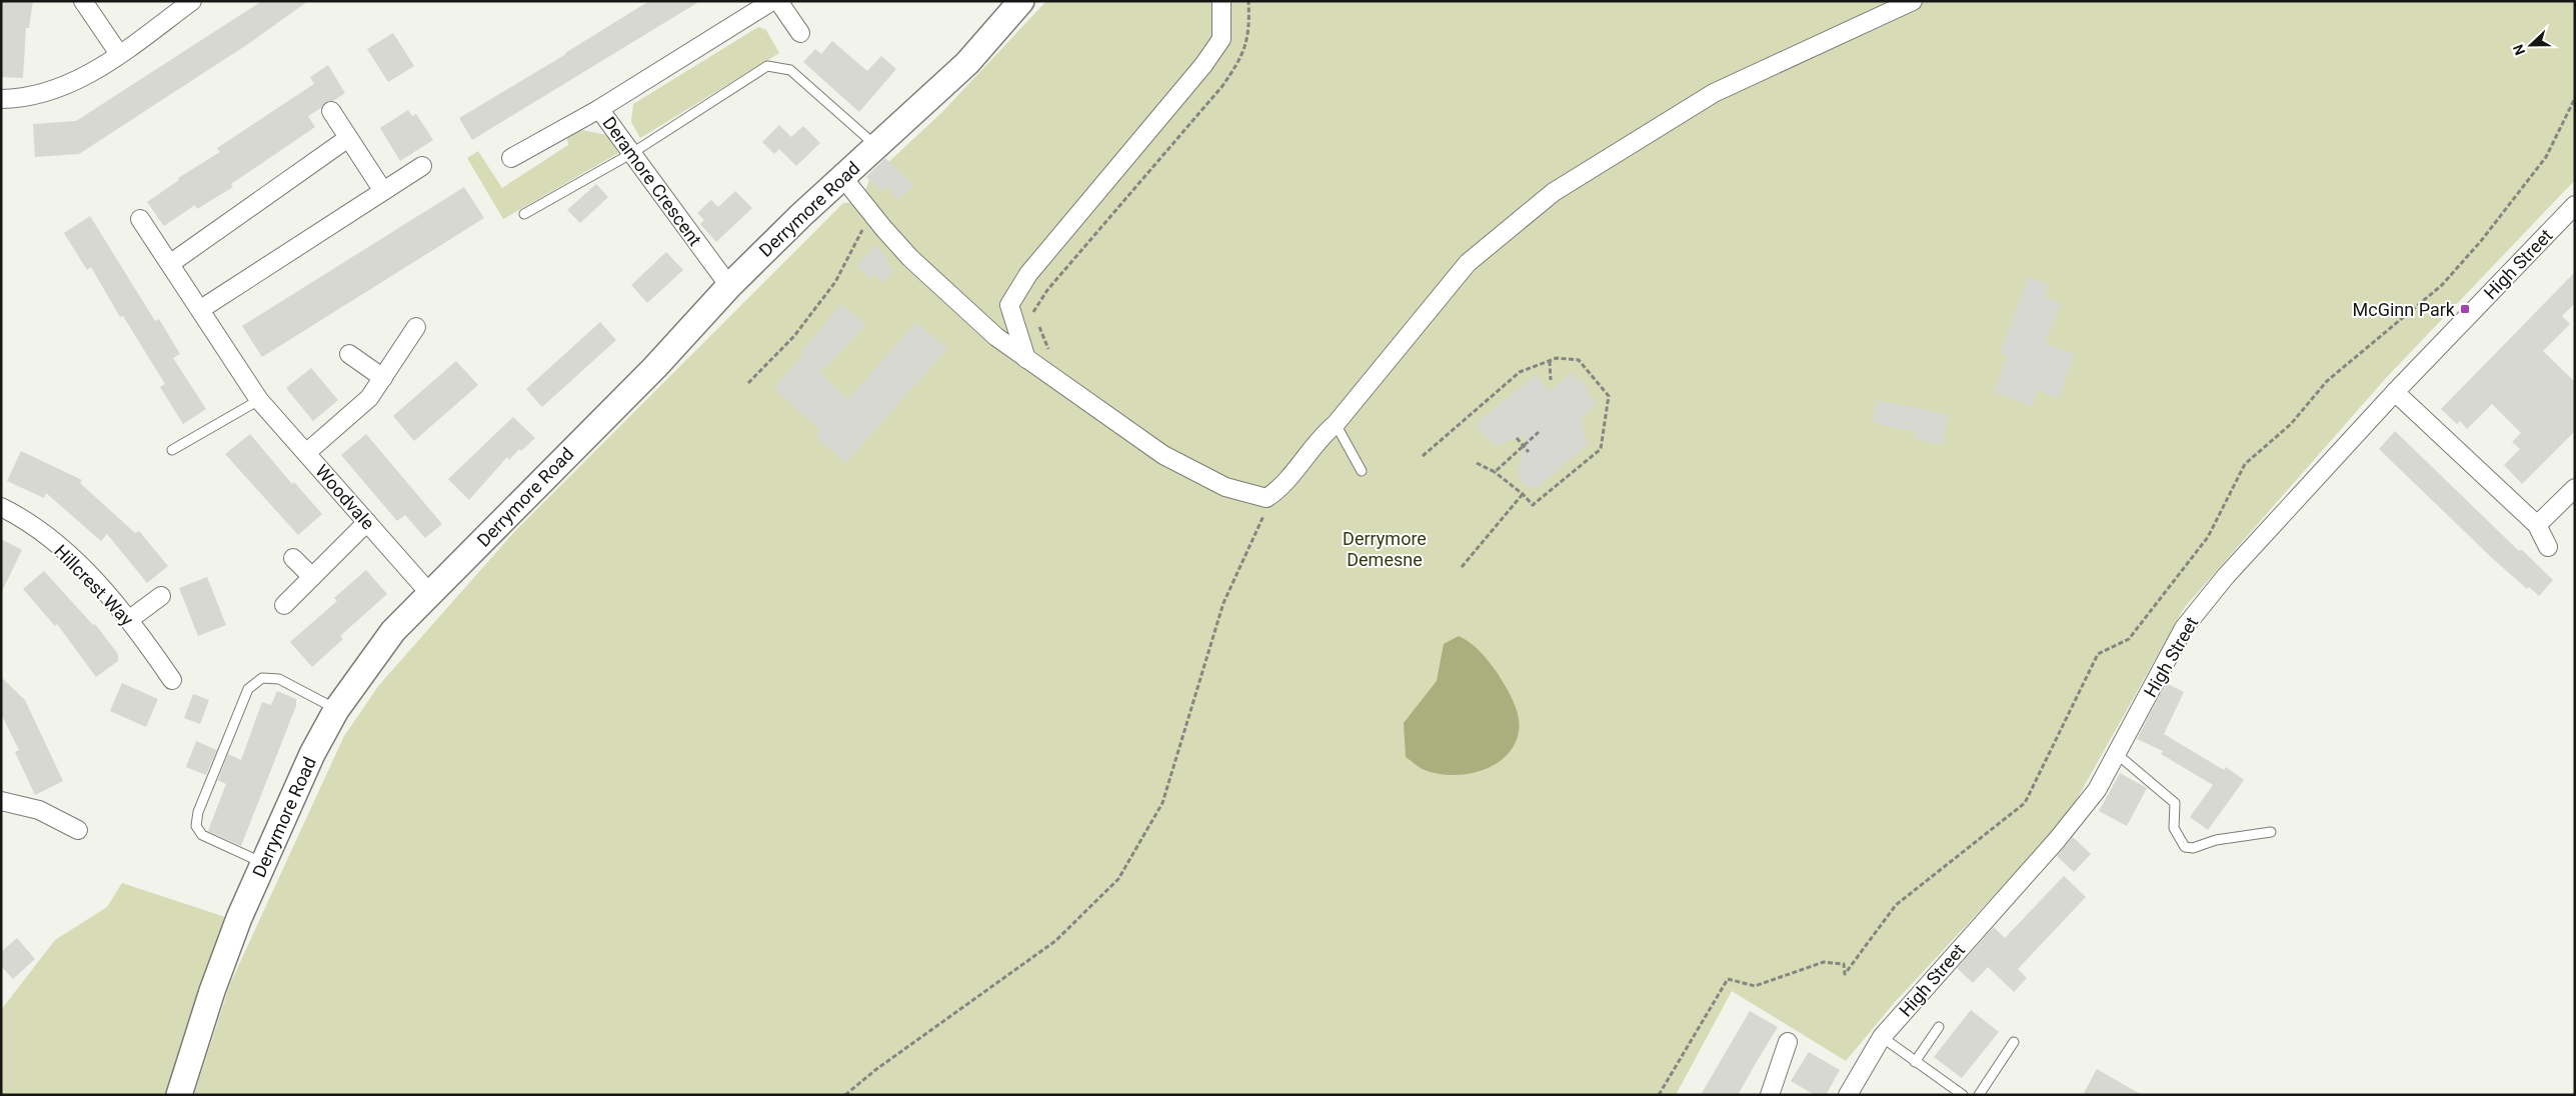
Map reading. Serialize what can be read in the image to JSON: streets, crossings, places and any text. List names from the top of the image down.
{
  "streets": {
    "main road": ["Derrymore Road"],
    "street": [
      "Deramore Crescent",
      "High Street",
      "Woodvale",
      "Hillcrest Way"
    ]
  },
  "crossings": [
    ["Deramore Crescent", "Derrymore Road"],
    ["Derrymore Road", "Woodvale"]
  ],
  "parks": ["Derrymore Demesne"],
  "places": {
    "transit": ["McGinn Park"]
  },
  "north": "left"
}
